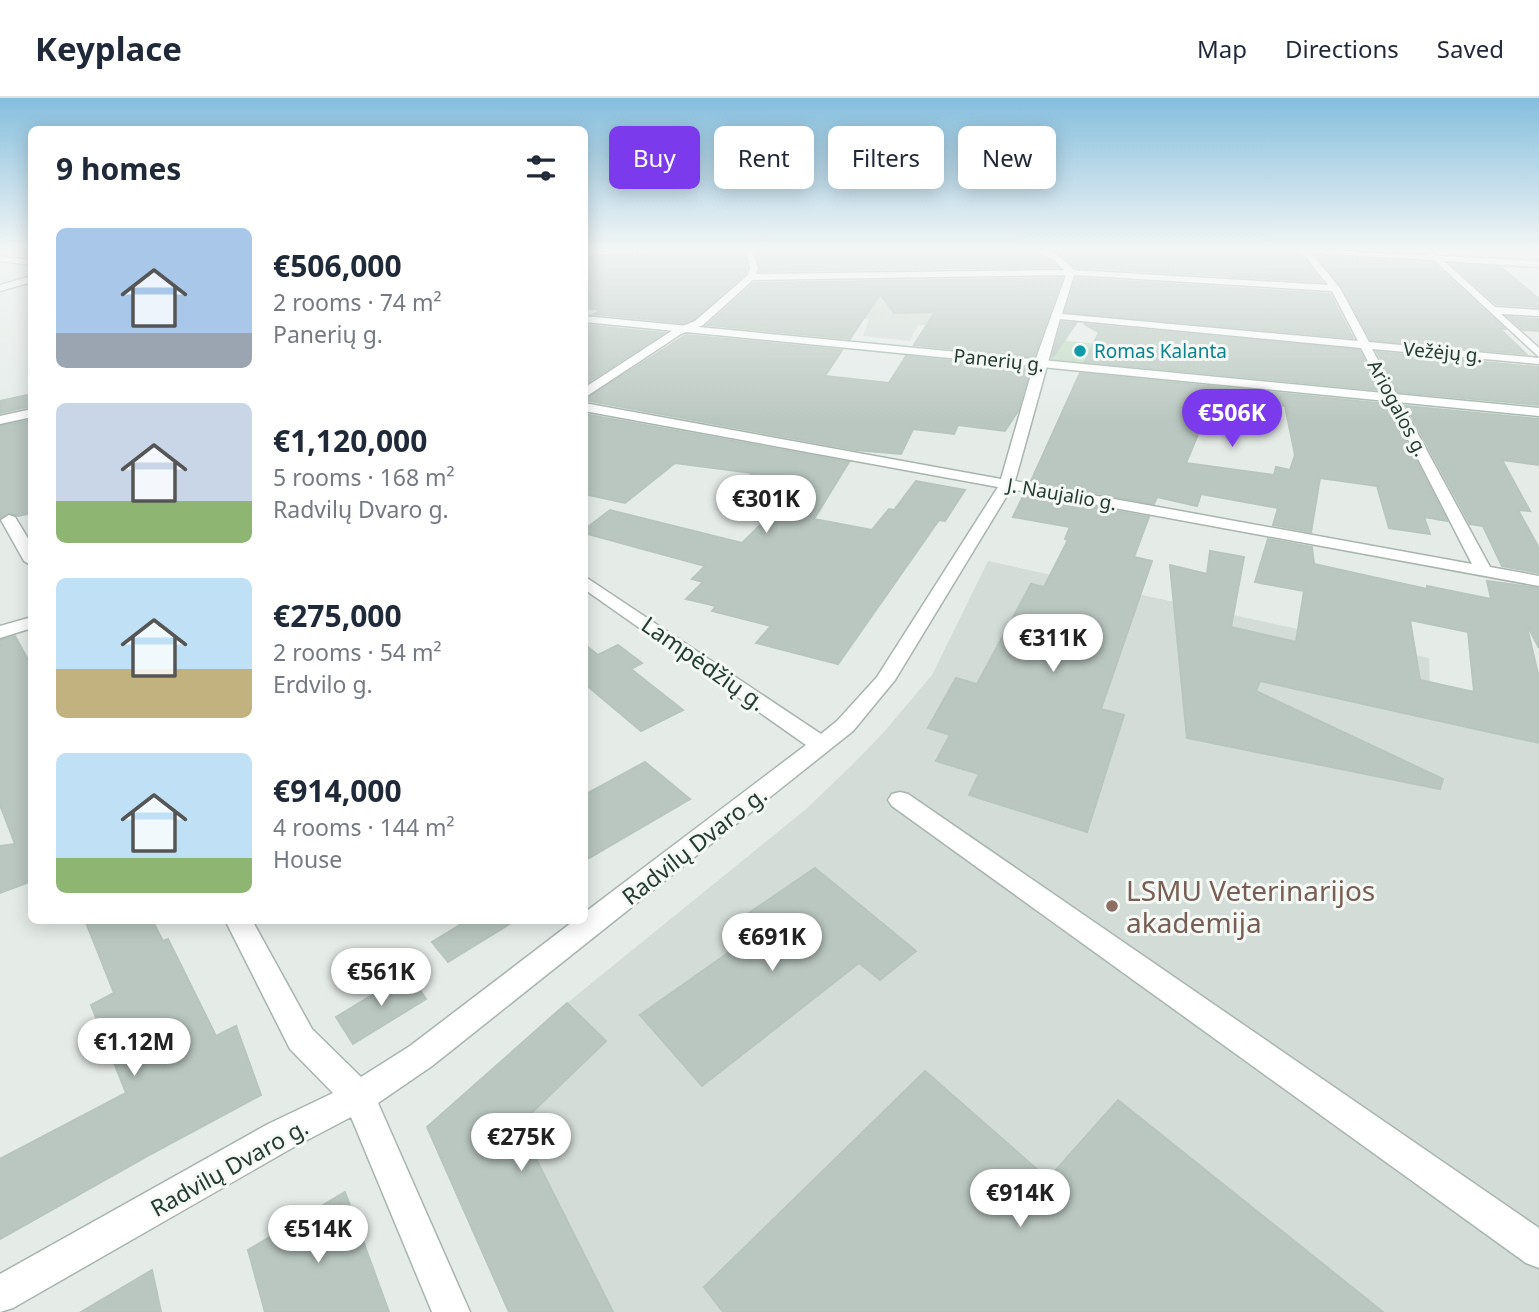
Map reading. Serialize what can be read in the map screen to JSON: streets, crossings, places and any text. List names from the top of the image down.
{
  "streets": {
    "street": [
      "Vežėjų g.",
      "Panerių g.",
      "Ariogalos g.",
      "J. Naujalio g.",
      "Lampėdžių g.",
      "Radvilų Dvaro g."
    ]
  },
  "crossings": [
    ["Vežėjų g.", "Ariogalos g."],
    ["Vežėjų g.", "Radvilų Dvaro g."],
    ["Panerių g.", "Ariogalos g."],
    ["Panerių g.", "Radvilų Dvaro g."],
    ["Ariogalos g.", "J. Naujalio g."],
    ["J. Naujalio g.", "Radvilų Dvaro g."],
    ["Lampėdžių g.", "Radvilų Dvaro g."]
  ],
  "places": ["Romas Kalanta", "LSMU Veterinarijos akademija"],
  "page": {
    "header": "Keyplace",
    "nav": ["Map", "Directions", "Saved"],
    "chip": [
      "Buy",
      "Rent",
      "Filters",
      "New"
    ],
    "heading": "9 homes",
    "list": [
      {
        "name": "€506,000",
        "note": "2 rooms · 74 m² · Panerių g."
      },
      {
        "name": "€1,120,000",
        "note": "5 rooms · 168 m² · Radvilų Dvaro g."
      },
      {
        "name": "€275,000",
        "note": "2 rooms · 54 m² · Erdvilo g."
      },
      {
        "name": "€914,000",
        "note": "4 rooms · 144 m² · House"
      }
    ],
    "price": [
      "€506K",
      "€301K",
      "€311K",
      "€691K",
      "€561K",
      "€1.12M",
      "€275K",
      "€914K",
      "€514K"
    ]
  }
}
